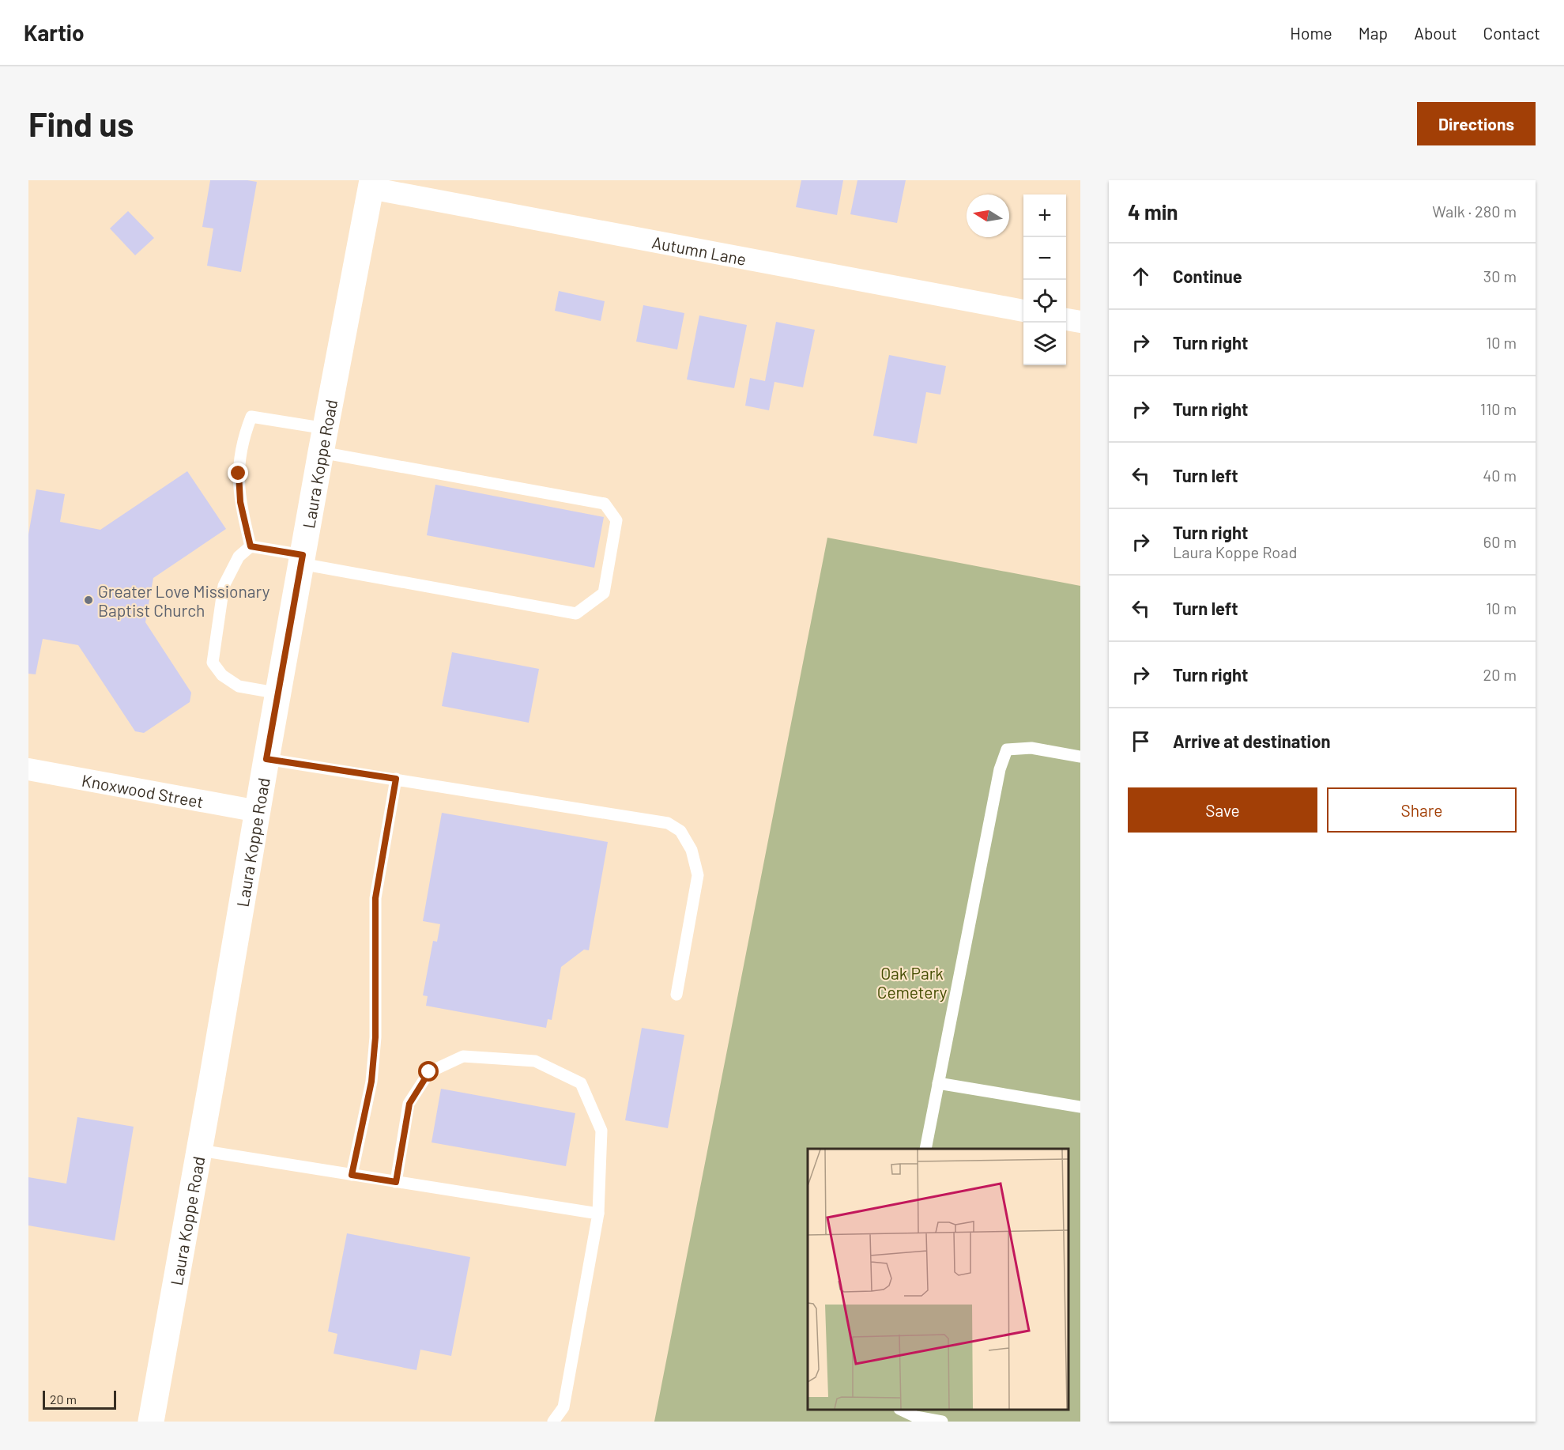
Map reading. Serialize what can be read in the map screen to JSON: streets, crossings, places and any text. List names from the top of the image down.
{
  "streets": {
    "street": ["Autumn Lane", "Laura Koppe Road", "Knoxwood Street"]
  },
  "crossings": [
    ["Autumn Lane", "Laura Koppe Road"],
    ["Laura Koppe Road", "Knoxwood Street"]
  ],
  "parks": ["Oak Park Cemetery"],
  "places": ["Greater Love Missionary Baptist Church"],
  "scale_bar": "20 m",
  "north": "left",
  "page": {
    "header": "Kartio",
    "nav": [
      "Home",
      "Map",
      "About",
      "Contact"
    ],
    "buttons": [
      "Directions",
      ["Save", "Share"]
    ],
    "title": "Find us",
    "heading": ["4 min", "Walk · 280 m"],
    "map_buttons": ["+", "−"],
    "list": [
      ["Continue", "30 m"],
      ["Turn right", "10 m"],
      ["Turn right", "110 m"],
      ["Turn left", "40 m"],
      ["Turn right", "Laura Koppe Road", "60 m"],
      ["Turn left", "10 m"],
      ["Turn right", "20 m"],
      "Arrive at destination"
    ],
    "scale": "20 m"
  }
}
